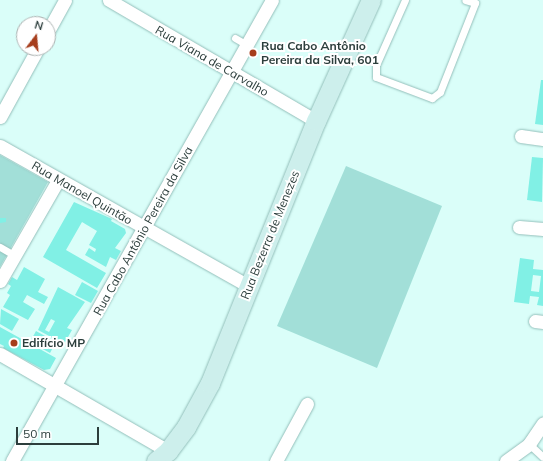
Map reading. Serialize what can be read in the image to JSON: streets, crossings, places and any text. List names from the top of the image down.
{
  "streets": {
    "street": [
      "Rua Viana de Carvalho",
      "Rua Manoel Quintão",
      "Rua Cabo Antônio Pereira da Silva",
      "Rua Bezerra de Menezes"
    ]
  },
  "crossings": [
    ["Rua Viana de Carvalho", "Rua Cabo Antônio Pereira da Silva"],
    ["Rua Viana de Carvalho", "Rua Bezerra de Menezes"],
    ["Rua Manoel Quintão", "Rua Cabo Antônio Pereira da Silva"],
    ["Rua Manoel Quintão", "Rua Bezerra de Menezes"]
  ],
  "places": ["Rua Cabo Antônio Pereira da Silva, 601", "Edifício MP"],
  "scale_bar": "50 m",
  "north": "top"
}
